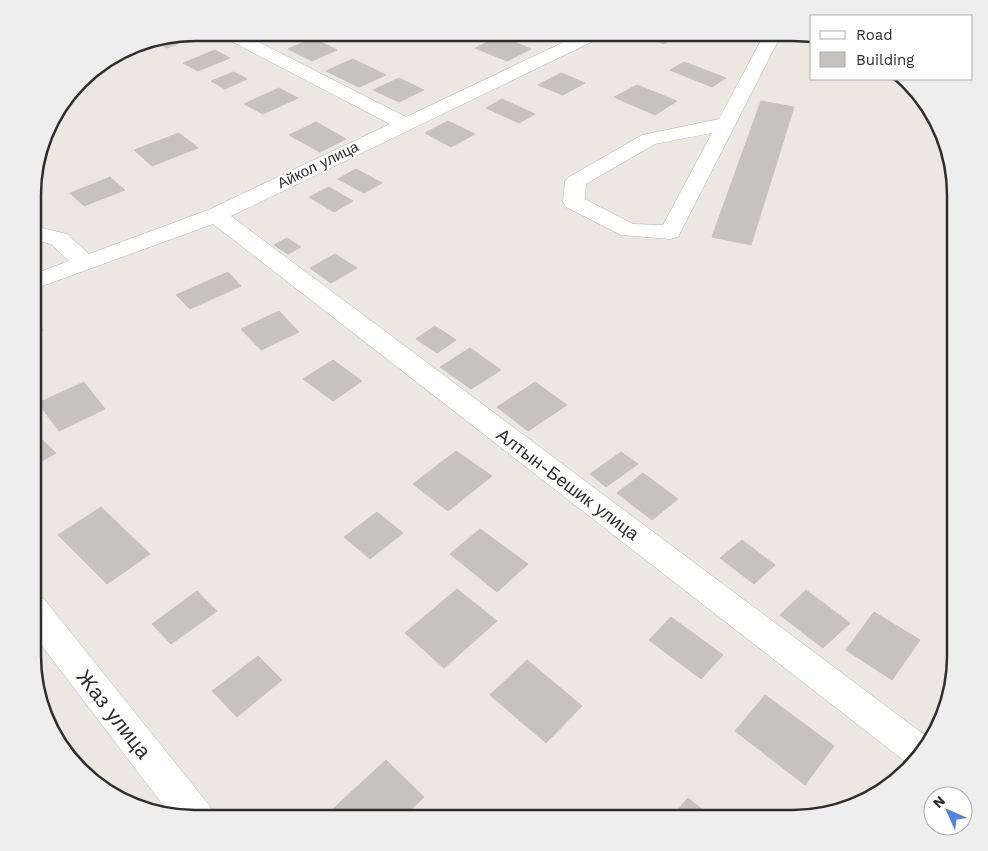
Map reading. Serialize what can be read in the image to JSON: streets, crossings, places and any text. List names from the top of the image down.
{
  "streets": {
    "street": ["Айкол улица", "Алтын-Бешик улица", "Жаз улица"]
  },
  "crossings": [
    ["Айкол улица", "Алтын-Бешик улица"]
  ],
  "legend": ["Road", "Building"],
  "north": "top left"
}
